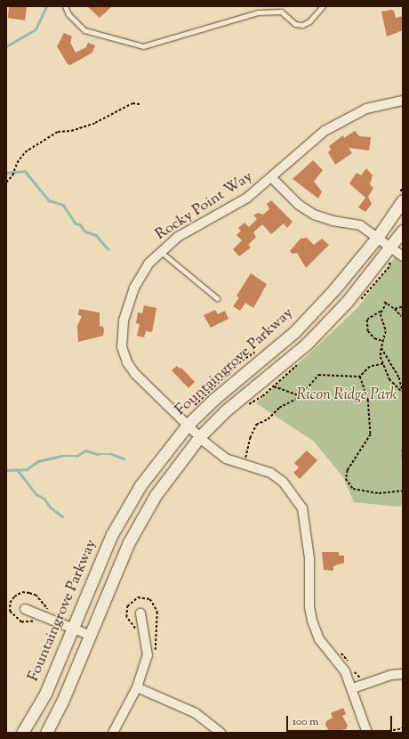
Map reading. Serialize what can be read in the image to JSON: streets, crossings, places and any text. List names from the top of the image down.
{
  "streets": {
    "main road": ["Fountaingrove Parkway"],
    "street": ["Rocky Point Way"]
  },
  "crossings": [
    ["Rocky Point Way", "Fountaingrove Parkway"]
  ],
  "parks": ["Ricon Ridge Park"],
  "scale_bar": "100 m"
}
